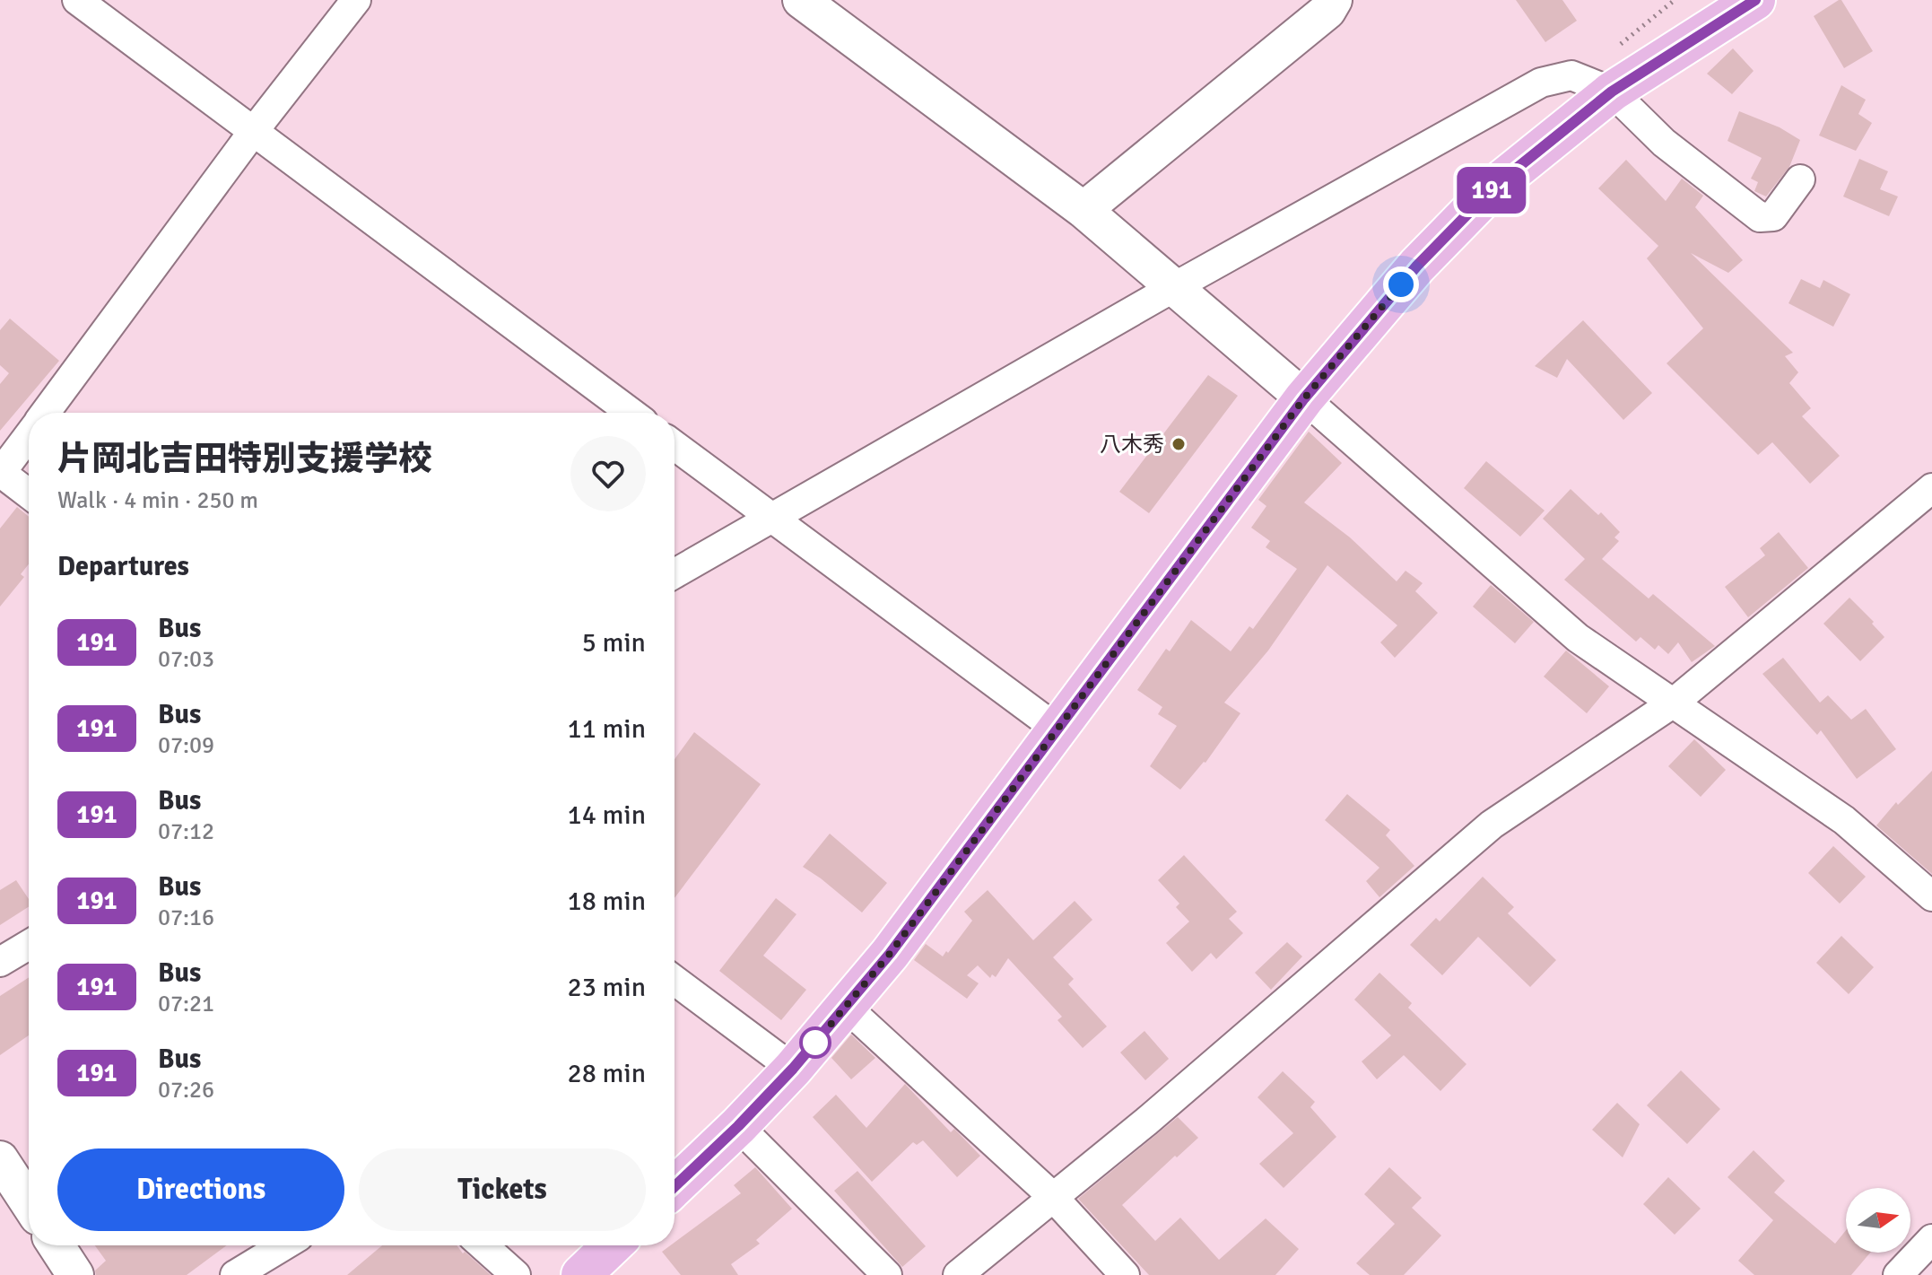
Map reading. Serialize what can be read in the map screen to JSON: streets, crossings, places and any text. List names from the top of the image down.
{
  "places": ["八木秀"],
  "lines": ["bus line 191"],
  "north": "right",
  "page": {
    "on_map": "191",
    "heading": [
      ["片岡北吉田特別支援学校", "Walk · 4 min · 250 m"],
      "Departures"
    ],
    "list": [
      {
        "mark": "191",
        "name": "Bus",
        "note": "07:03",
        "value": "5 min"
      },
      {
        "mark": "191",
        "name": "Bus",
        "note": "07:09",
        "value": "11 min"
      },
      {
        "mark": "191",
        "name": "Bus",
        "note": "07:12",
        "value": "14 min"
      },
      {
        "mark": "191",
        "name": "Bus",
        "note": "07:16",
        "value": "18 min"
      },
      {
        "mark": "191",
        "name": "Bus",
        "note": "07:21",
        "value": "23 min"
      },
      {
        "mark": "191",
        "name": "Bus",
        "note": "07:26",
        "value": "28 min"
      }
    ],
    "buttons": ["Directions", "Tickets"]
  }
}
